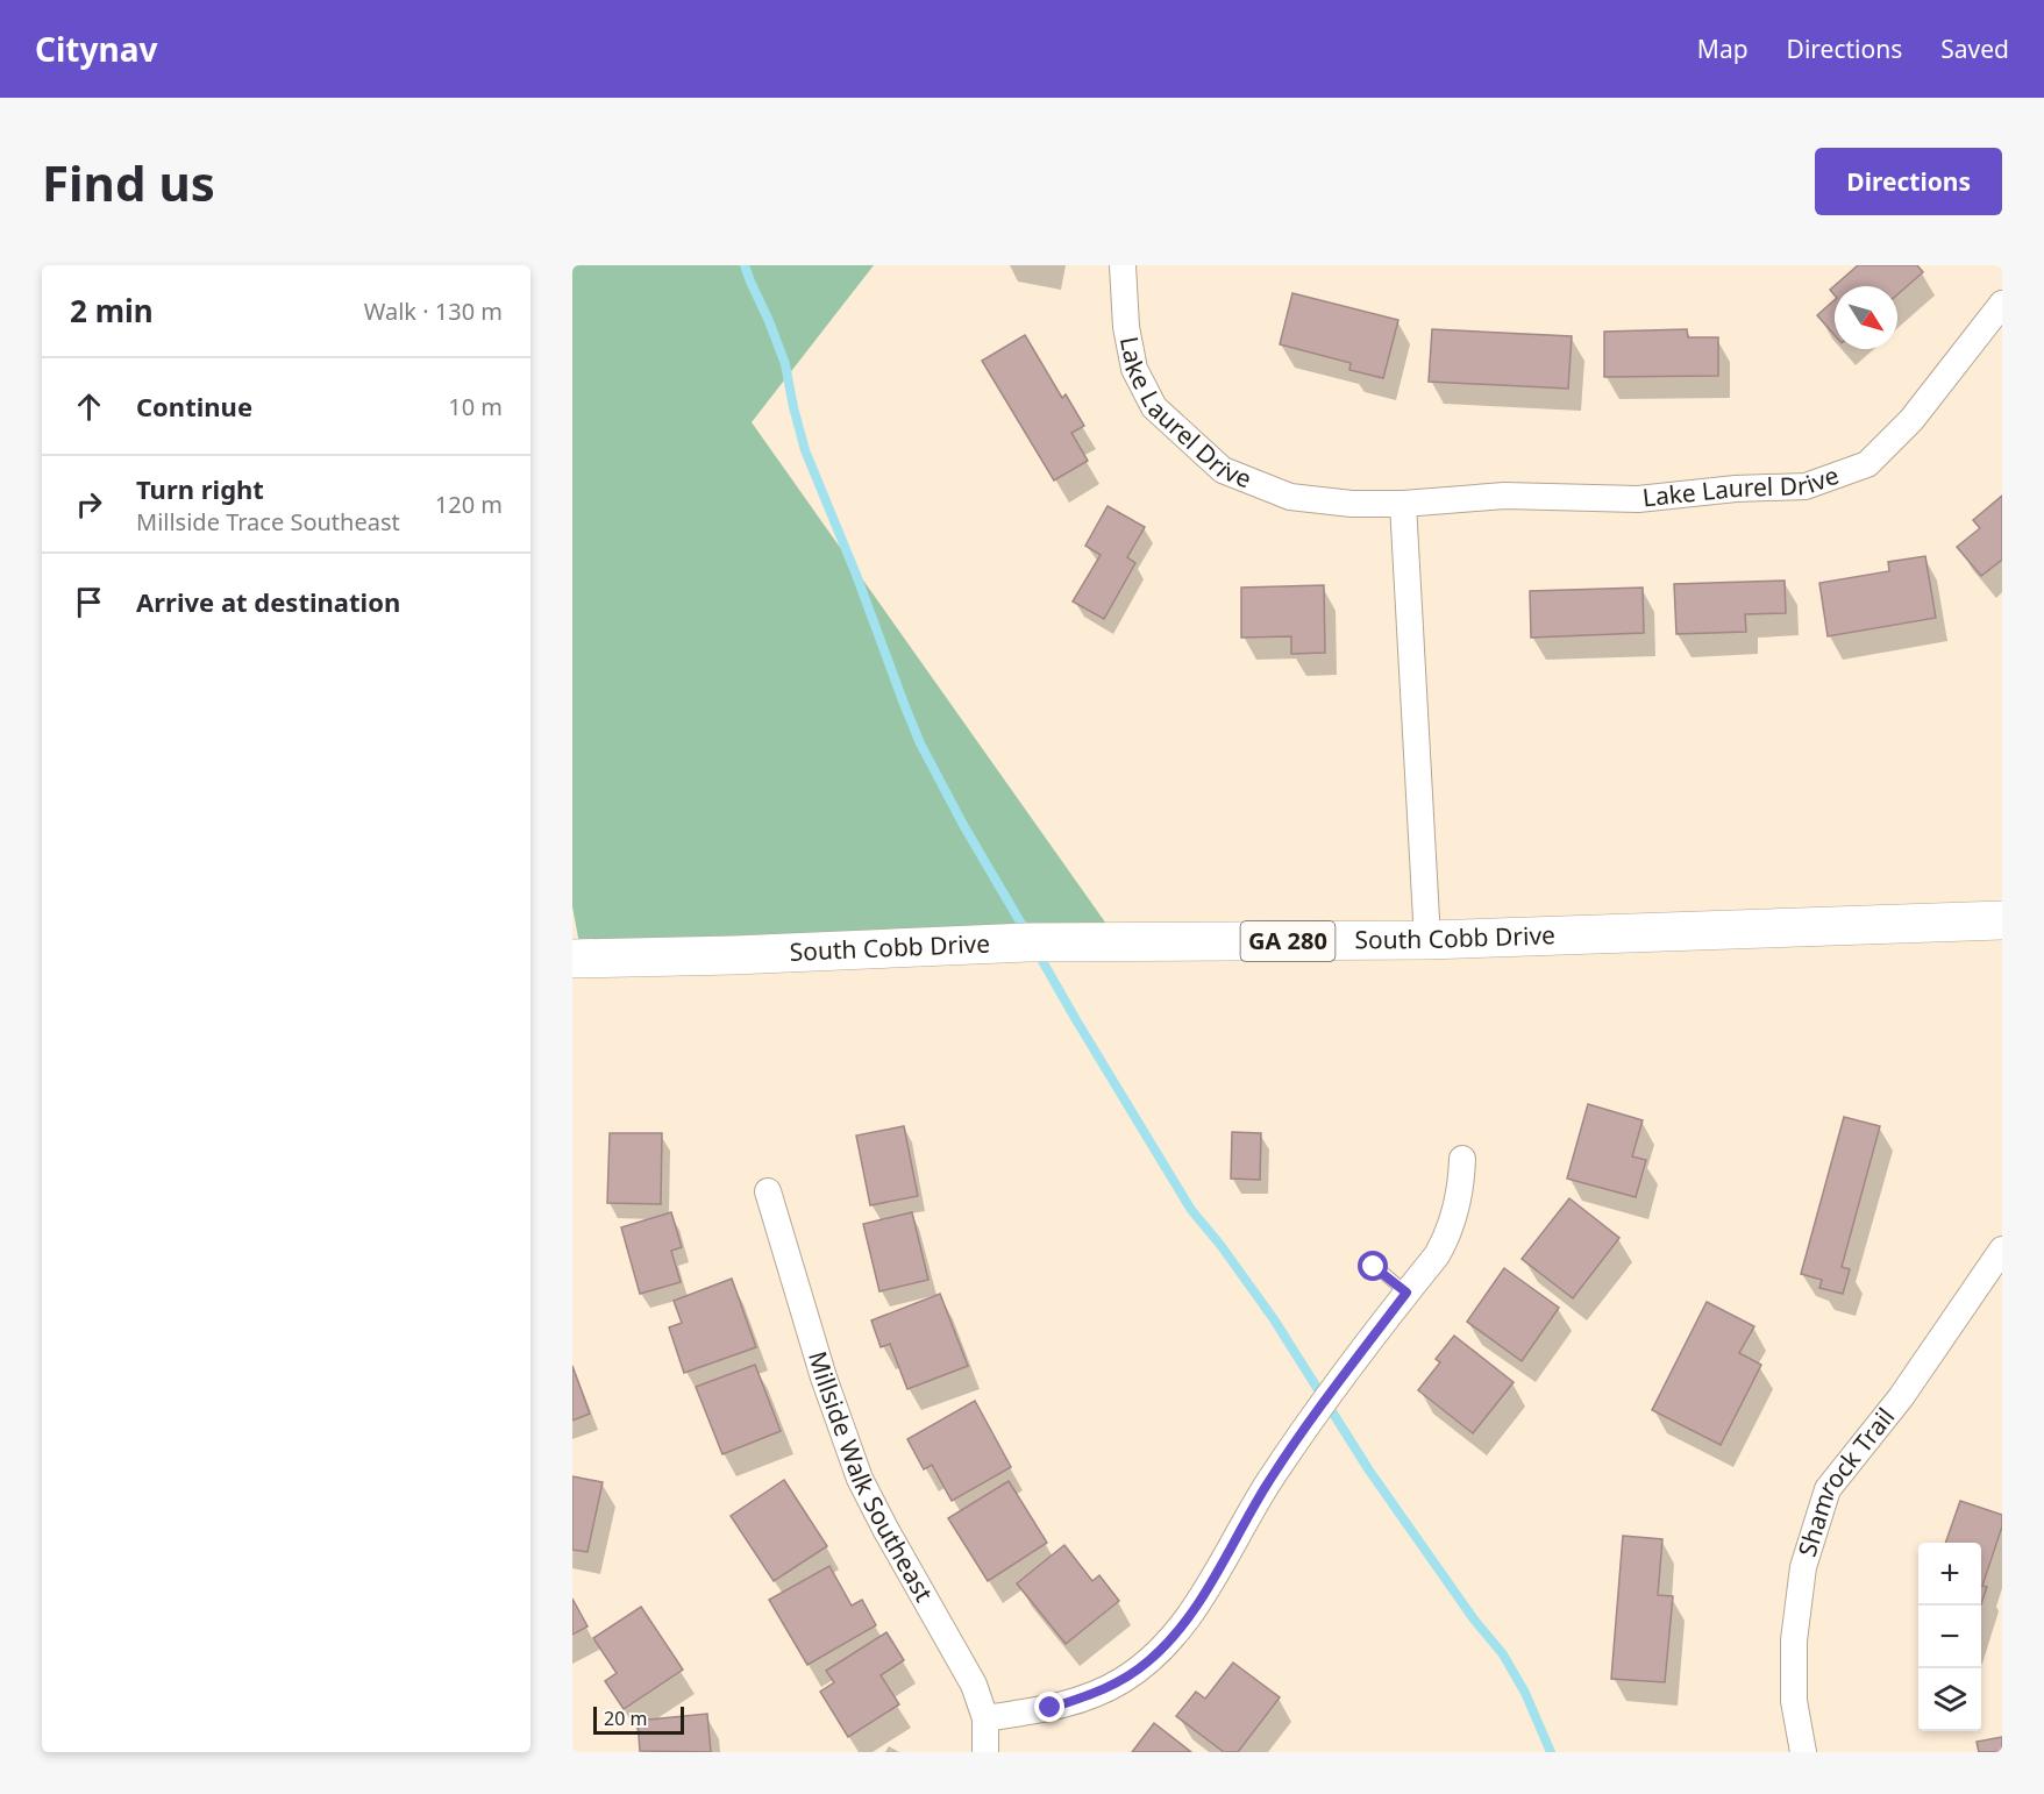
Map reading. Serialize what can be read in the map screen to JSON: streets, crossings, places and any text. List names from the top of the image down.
{
  "streets": {
    "main road": ["South Cobb Drive", "GA 280"],
    "street": ["Lake Laurel Drive", "Millside Walk Southeast", "Shamrock Trail"]
  },
  "scale_bar": "20 m",
  "north": "bottom right",
  "page": {
    "header": "Citynav",
    "nav": ["Map", "Directions", "Saved"],
    "buttons": "Directions",
    "title": "Find us",
    "heading": ["2 min", "Walk · 130 m"],
    "list": [
      ["Continue", "10 m"],
      ["Turn right", "Millside Trace Southeast", "120 m"],
      "Arrive at destination"
    ],
    "map_buttons": ["+", "−"],
    "scale": "20 m"
  }
}
